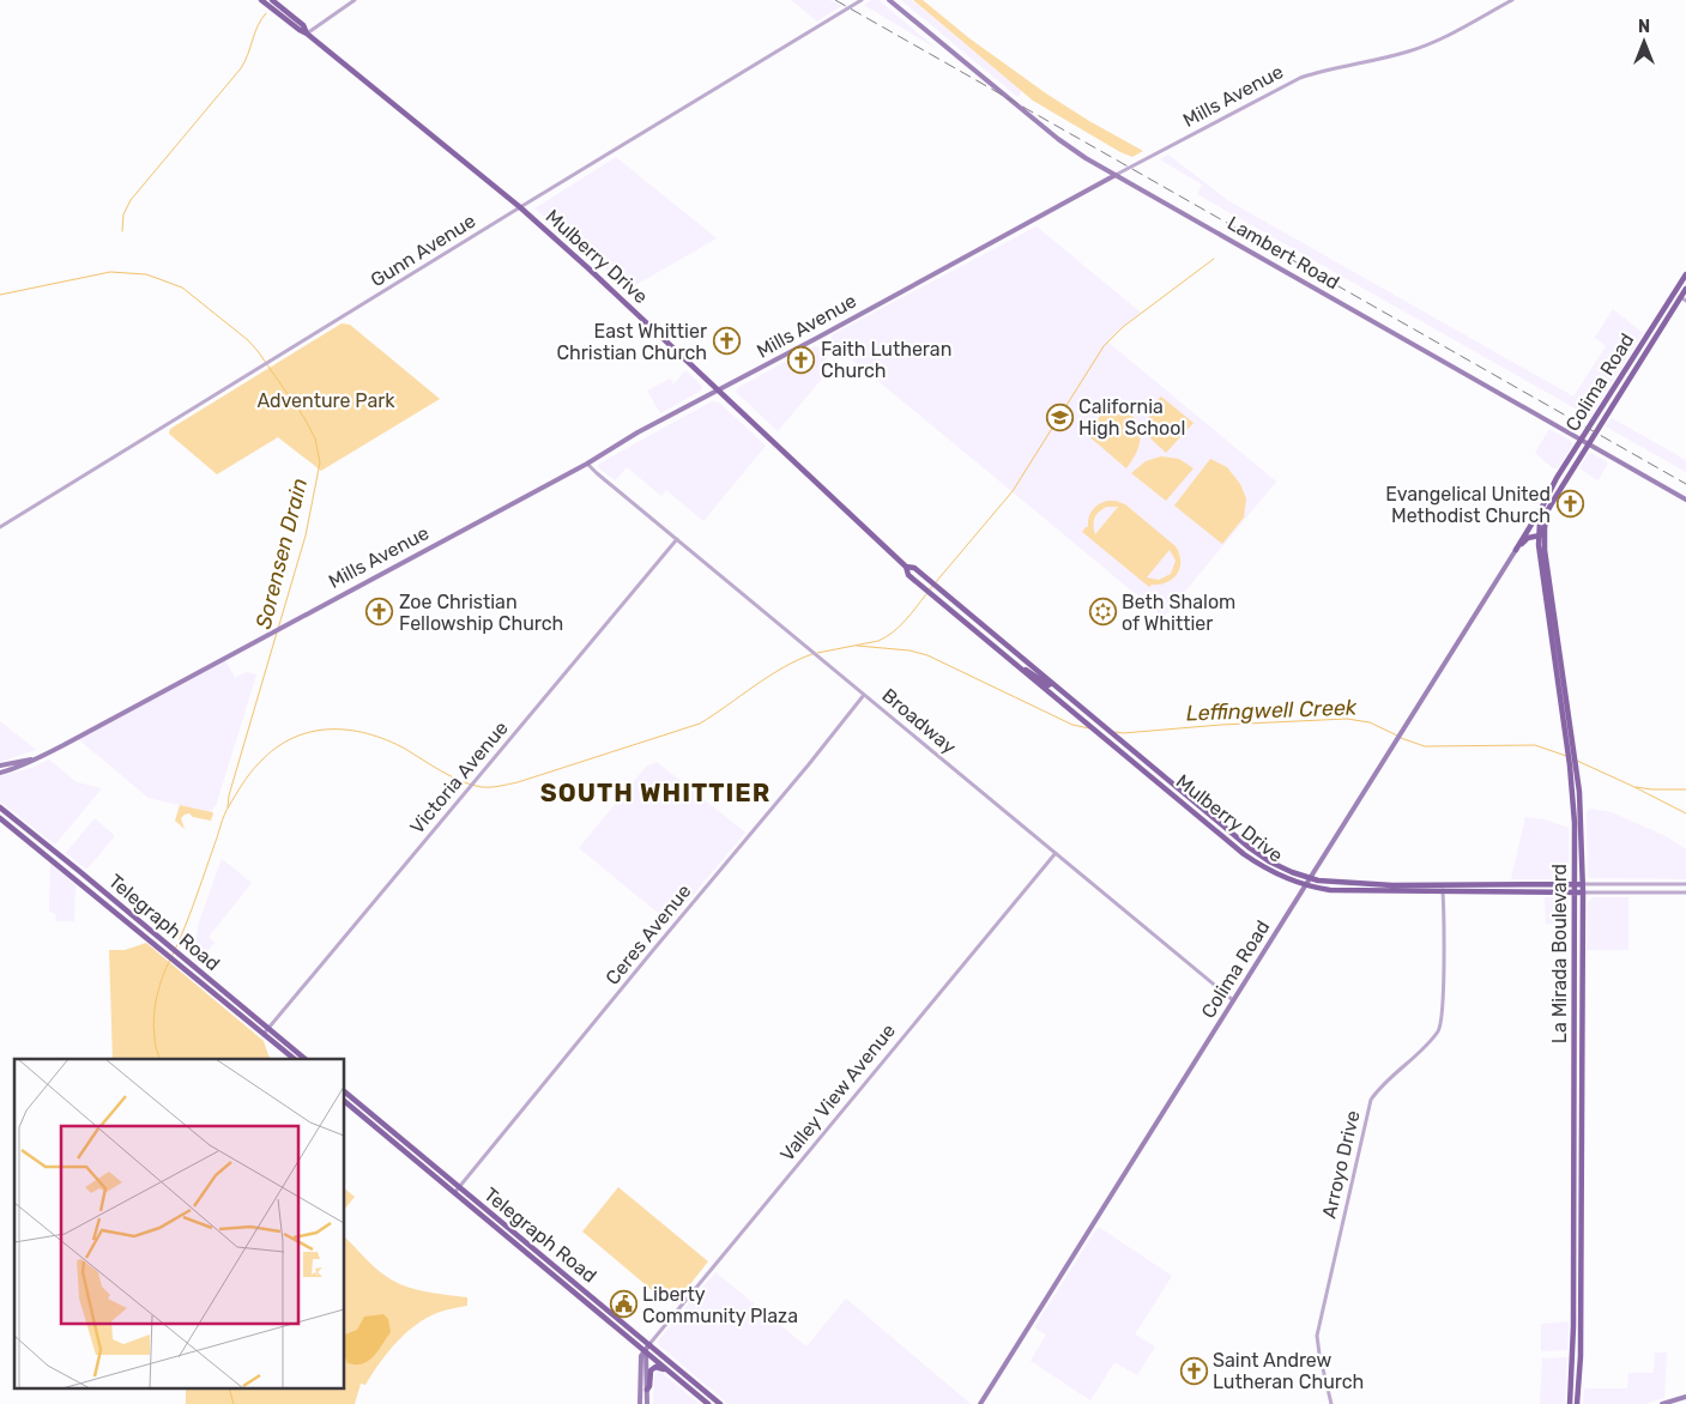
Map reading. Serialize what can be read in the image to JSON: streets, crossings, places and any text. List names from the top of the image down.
{
  "streets": {
    "main road": [
      "Mills Avenue",
      "Lambert Road",
      "Mulberry Drive",
      "Colima Road",
      "Telegraph Road",
      "La Mirada Boulevard",
      "Valley View Avenue"
    ],
    "street": [
      "Gunn Avenue",
      "Broadway",
      "Victoria Avenue",
      "Ceres Avenue",
      "Arroyo Drive"
    ]
  },
  "crossings": [
    ["Mills Avenue", "Lambert Road"],
    ["Mills Avenue", "Mulberry Drive"],
    ["Mills Avenue", "Broadway"],
    ["Gunn Avenue", "Mulberry Drive"],
    ["Lambert Road", "Colima Road"],
    ["Mulberry Drive", "Colima Road"],
    ["Mulberry Drive", "La Mirada Boulevard"],
    ["Mulberry Drive", "Arroyo Drive"],
    ["Colima Road", "Broadway"],
    ["Colima Road", "La Mirada Boulevard"],
    ["Broadway", "Victoria Avenue"],
    ["Broadway", "Ceres Avenue"],
    ["Broadway", "Valley View Avenue"],
    ["Victoria Avenue", "Telegraph Road"],
    ["Telegraph Road", "Ceres Avenue"],
    ["Telegraph Road", "Valley View Avenue"]
  ],
  "districts": ["SOUTH WHITTIER"],
  "water": ["Sorensen Drain", "Leffingwell Creek"],
  "parks": ["Adventure Park"],
  "places": {
    "church": [
      "East Whittier Christian Church",
      "Faith Lutheran Church",
      "Evangelical United Methodist Church",
      "Zoe Christian Fellowship Church",
      "Saint Andrew Lutheran Church"
    ],
    "school or university": ["California High School"],
    "synagogue": ["Beth Shalom of Whittier"],
    "public building": ["Liberty Community Plaza"]
  },
  "north": "top"
}
